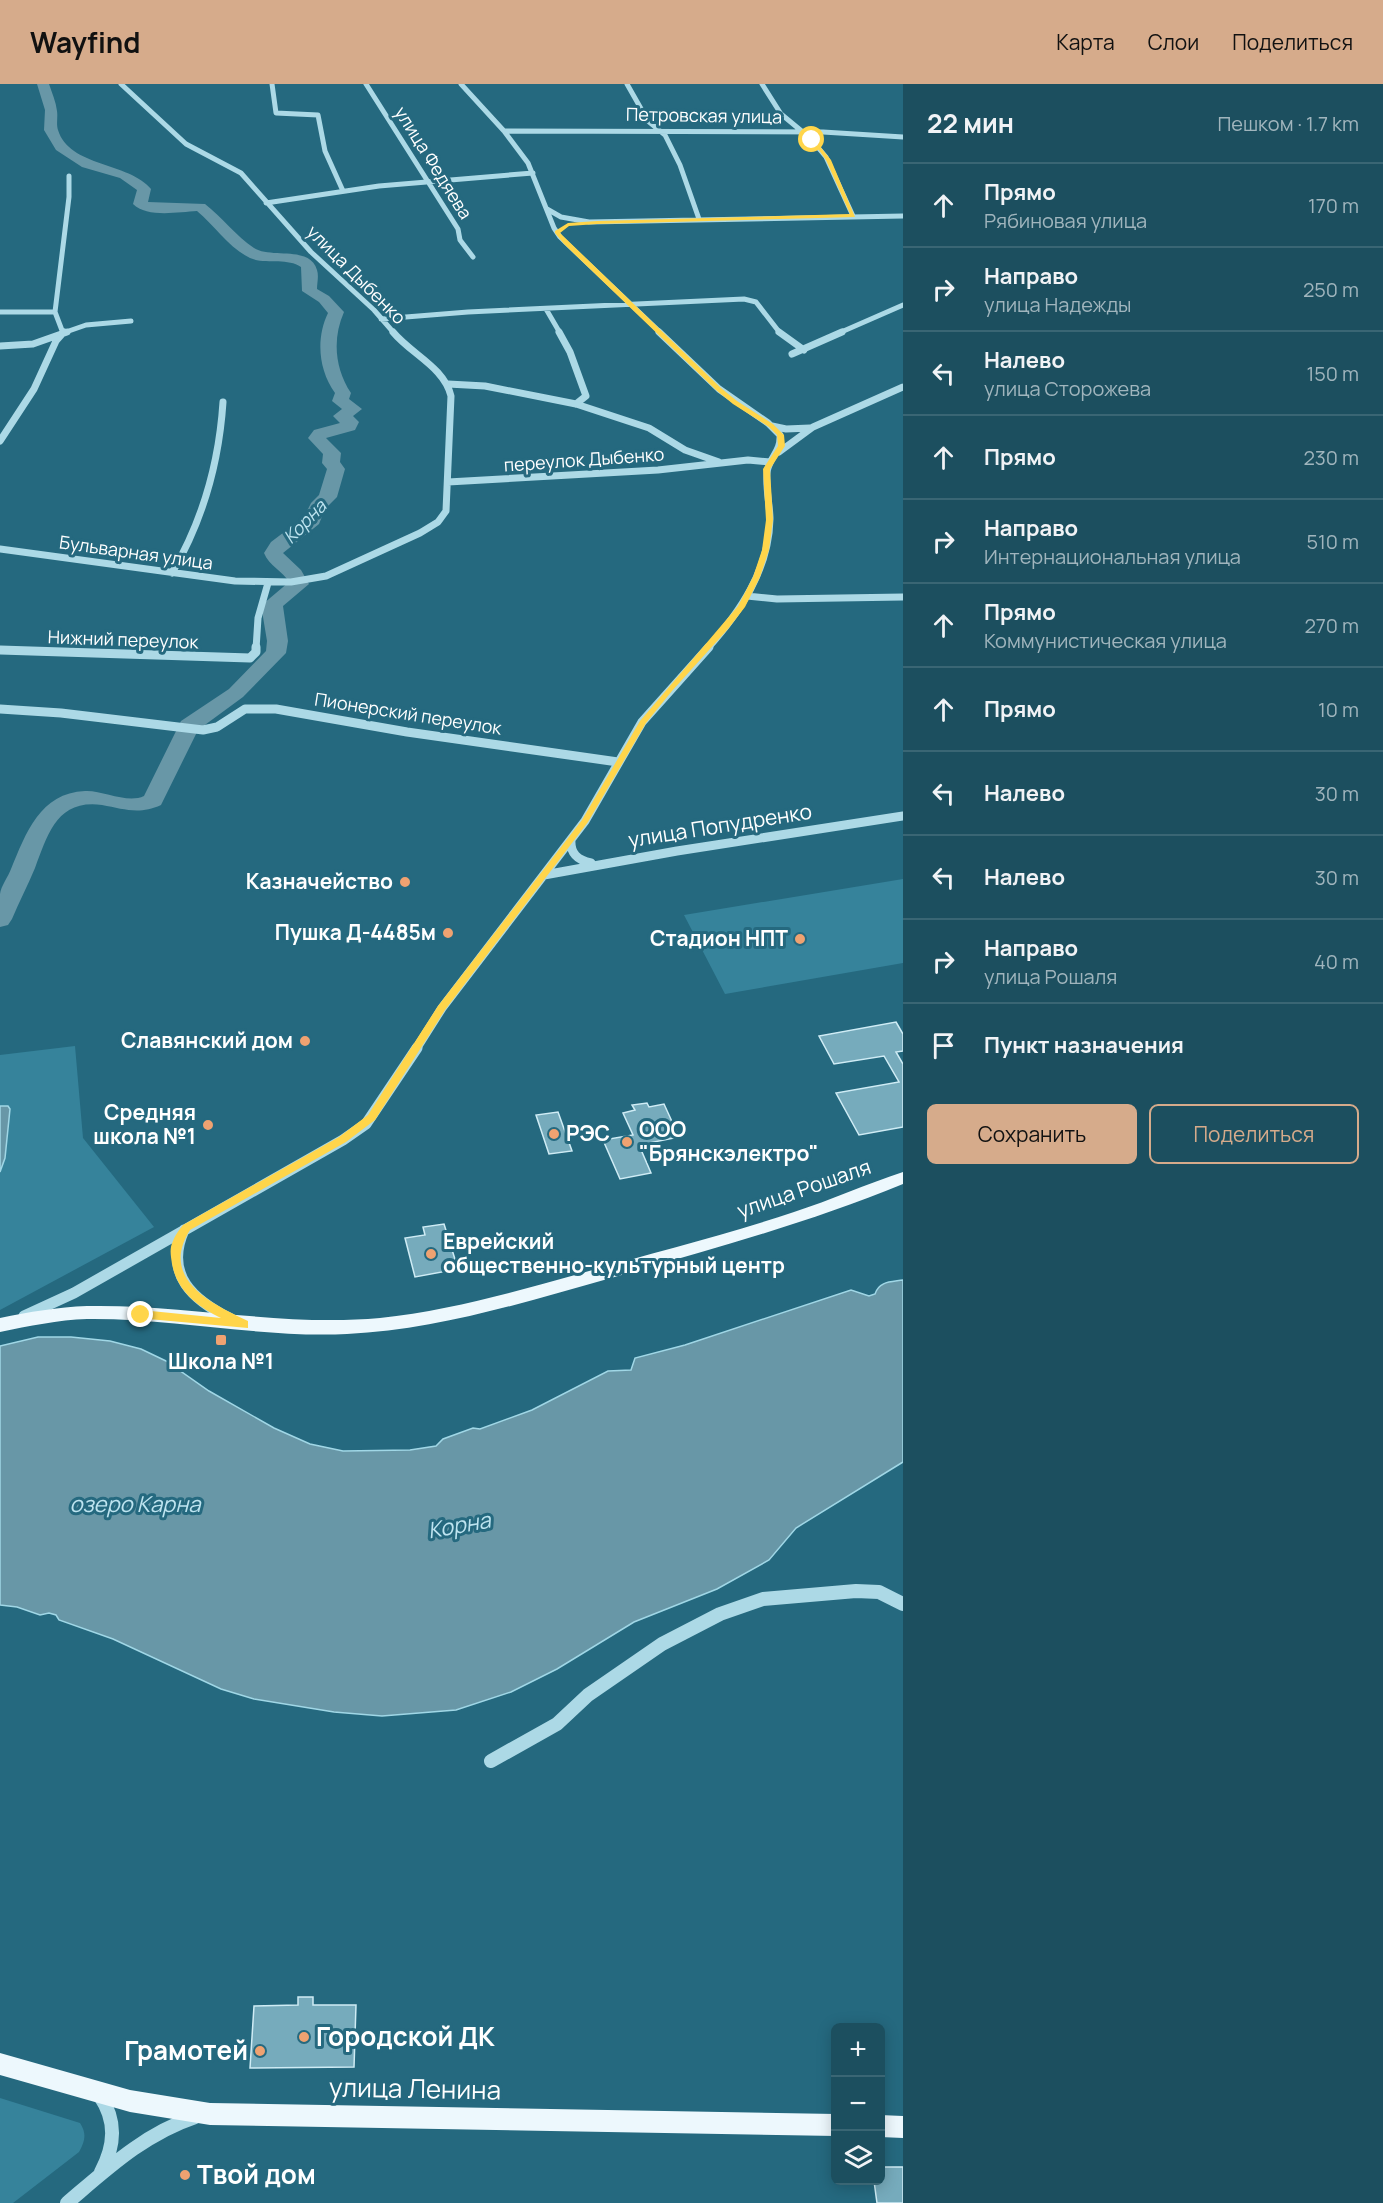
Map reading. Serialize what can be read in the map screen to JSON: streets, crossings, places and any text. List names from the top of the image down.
{
  "streets": {
    "main road": ["улица Рошаля", "улица Ленина"],
    "street": [
      "Петровская улица",
      "улица Федяева",
      "улица Дыбенко",
      "переулок Дыбенко",
      "Бульварная улица",
      "Нижний переулок",
      "Пионерский переулок",
      "улица Попудренко"
    ]
  },
  "crossings": [
    ["улица Дыбенко", "переулок Дыбенко"],
    ["переулок Дыбенко", "Бульварная улица"],
    ["Бульварная улица", "Нижний переулок"]
  ],
  "water": ["Корна", "озеро Карна"],
  "places": {
    "other": [
      "Казначейство",
      "Пушка Д-4485м",
      "Стадион НПТ",
      "Славянский дом",
      "Средняя школа №1",
      "РЭС",
      "ООО \"Брянскэлектро\"",
      "Еврейский общественно-культурный центр",
      "Городской ДК",
      "Грамотей",
      "Твой дом"
    ],
    "transit": ["Школа №1"]
  },
  "page": {
    "header": "Wayfind",
    "nav": ["Карта", "Слои", "Поделиться"],
    "heading": ["22 мин", "Пешком · 1.7 km"],
    "list": [
      ["Прямо", "Рябиновая улица", "170 m"],
      ["Направо", "улица Надежды", "250 m"],
      ["Налево", "улица Сторожева", "150 m"],
      ["Прямо", "230 m"],
      ["Направо", "Интернациональная улица", "510 m"],
      ["Прямо", "Коммунистическая улица", "270 m"],
      ["Прямо", "10 m"],
      ["Налево", "30 m"],
      ["Налево", "30 m"],
      ["Направо", "улица Рошаля", "40 m"],
      "Пункт назначения"
    ],
    "buttons": ["Сохранить", "Поделиться"],
    "map_buttons": ["+", "−"]
  }
}
